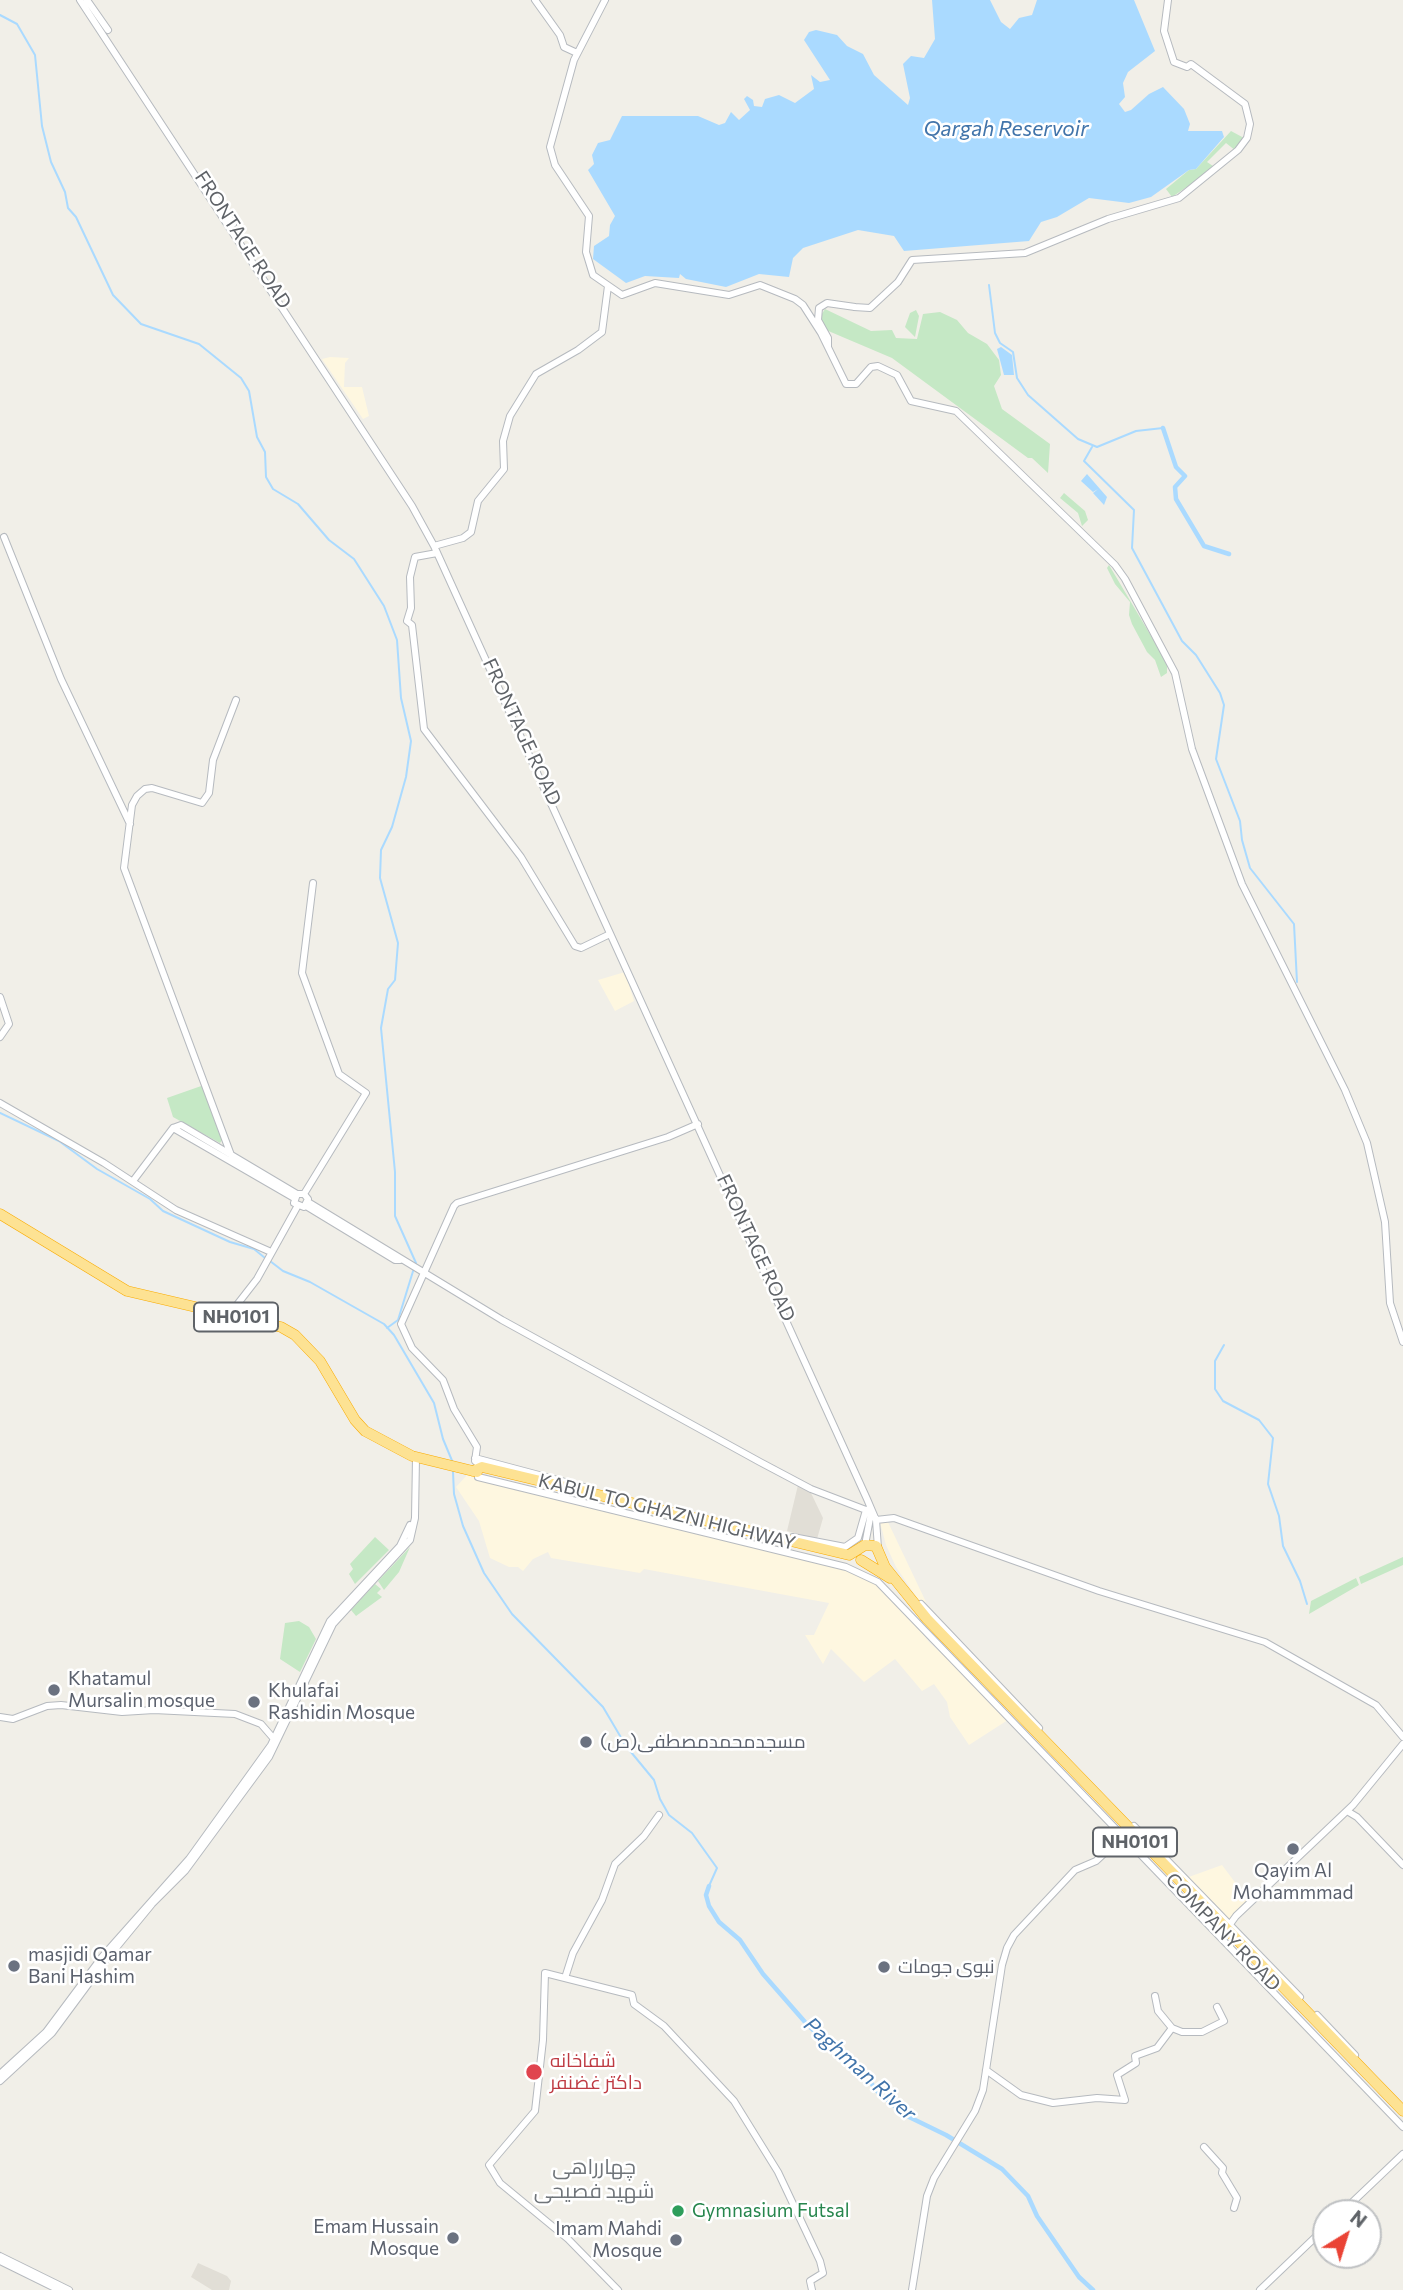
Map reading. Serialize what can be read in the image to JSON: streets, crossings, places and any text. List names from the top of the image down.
{
  "streets": {
    "highway": ["NH0101", "KABUL TO GHAZNI HIGHWAY", "COMPANY ROAD"],
    "street": ["FRONTAGE ROAD"]
  },
  "crossings": [
    ["FRONTAGE ROAD", "NH0101"],
    ["FRONTAGE ROAD", "COMPANY ROAD"],
    ["NH0101", "KABUL TO GHAZNI HIGHWAY"],
    ["NH0101", "COMPANY ROAD"],
    ["KABUL TO GHAZNI HIGHWAY", "COMPANY ROAD"]
  ],
  "districts": ["چهارراهی شهید فصیحی"],
  "water": ["Qargah Reservoir", "Paghman River"],
  "places": [
    "Khatamul Mursalin mosque",
    "Khulafai Rashidin Mosque",
    "مسجدمحمدمصطفی(ص)",
    "Qayim Al Mohammmad",
    "masjidi Qamar Bani Hashim",
    "نبوی جومات",
    "شفاخانه داکتر غضنفر",
    "Gymnasium Futsal",
    "Emam Hussain Mosque",
    "Imam Mahdi Mosque"
  ],
  "north": "top right"
}
